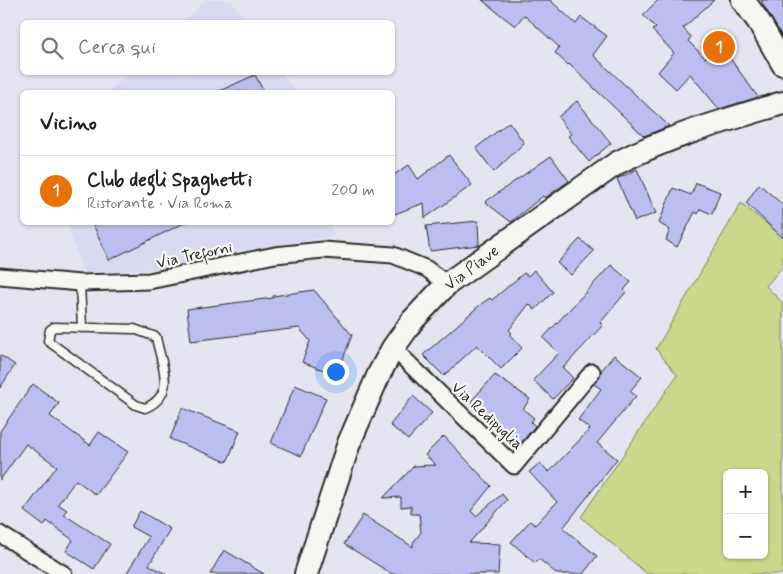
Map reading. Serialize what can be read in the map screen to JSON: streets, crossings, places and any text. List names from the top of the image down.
{
  "streets": {
    "main road": ["Via Piave"],
    "street": ["Via Treforni", "Via Redipuglia"]
  },
  "crossings": [
    ["Via Treforni", "Via Piave"],
    ["Via Piave", "Via Redipuglia"]
  ],
  "page": {
    "search": "Cerca qui",
    "pins": "1",
    "heading": "Vicino",
    "list": [
      {
        "mark": "1",
        "name": "Club degli Spaghetti",
        "note": "Ristorante · Via Roma",
        "value": "200 m"
      }
    ],
    "map_buttons": ["+", "−"]
  }
}
